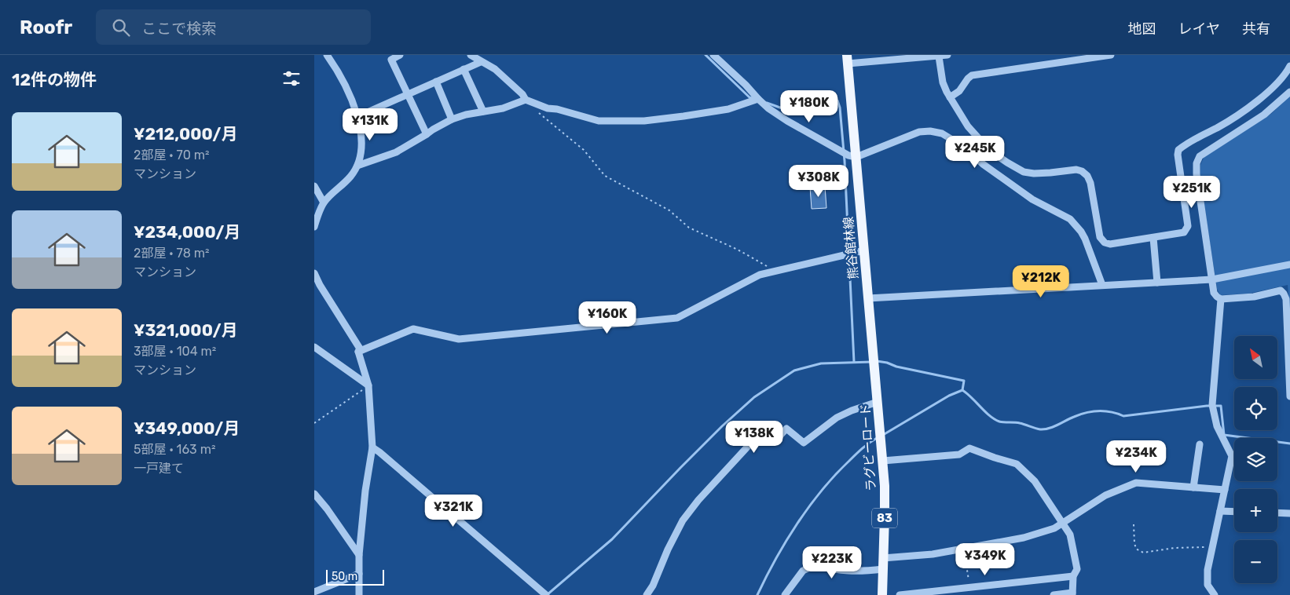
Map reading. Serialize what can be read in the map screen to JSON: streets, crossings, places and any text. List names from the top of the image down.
{
  "streets": {
    "main road": ["熊谷館林線", "ラグビーロード", "83"]
  },
  "crossings": [
    ["熊谷館林線", "ラグビーロード"]
  ],
  "scale_bar": "50 m",
  "north": "top left",
  "page": {
    "header": "Roofr",
    "search": "ここで検索",
    "nav": ["地図", "レイヤ", "共有"],
    "heading": "12件の物件",
    "price": [
      "¥180K",
      "¥131K",
      "¥245K",
      "¥308K",
      "¥251K",
      "¥212K",
      "¥160K",
      "¥138K",
      "¥234K",
      "¥321K",
      "¥349K",
      "¥223K"
    ],
    "list": [
      {
        "name": "¥212,000/月",
        "note": "2部屋 · 70 m² · マンション"
      },
      {
        "name": "¥234,000/月",
        "note": "2部屋 · 78 m² · マンション"
      },
      {
        "name": "¥321,000/月",
        "note": "3部屋 · 104 m² · マンション"
      },
      {
        "name": "¥349,000/月",
        "note": "5部屋 · 163 m² · 一戸建て"
      }
    ],
    "map_buttons": ["+", "−"],
    "scale": "50 m"
  }
}
